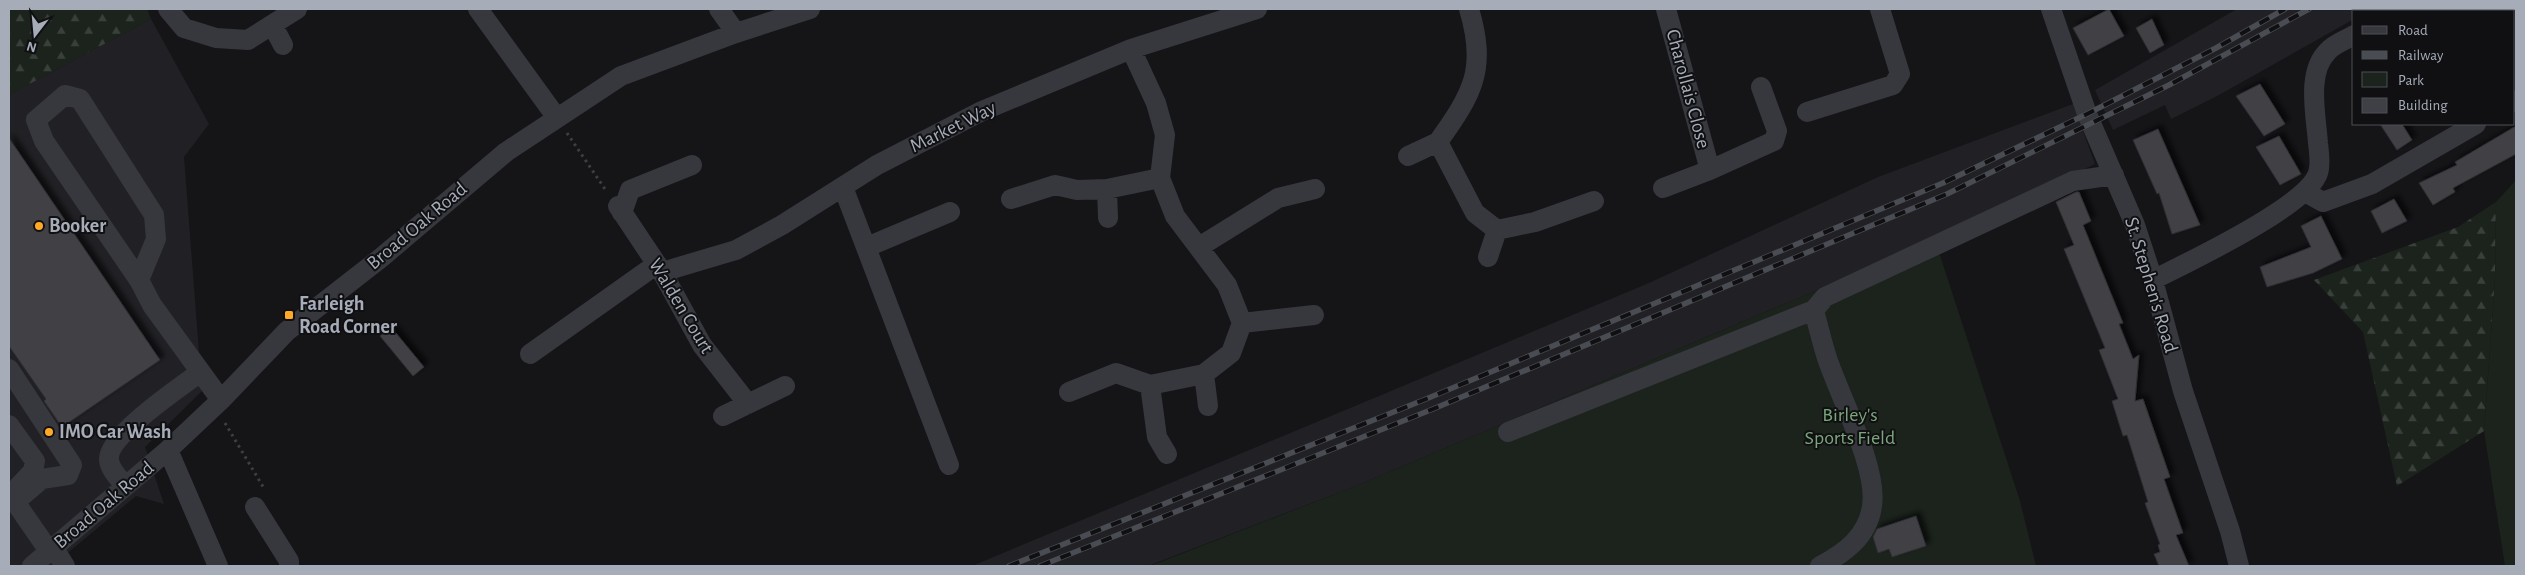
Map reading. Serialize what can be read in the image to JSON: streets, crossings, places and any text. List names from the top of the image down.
{
  "streets": {
    "street": [
      "Charollais Close",
      "Market Way",
      "Broad Oak Road",
      "St. Stephen's Road",
      "Walden Court"
    ]
  },
  "crossings": [
    ["Market Way", "Walden Court"]
  ],
  "parks": ["Birley's Sports Field"],
  "places": {
    "other": ["Booker", "IMO Car Wash"],
    "transit": ["Farleigh Road Corner"]
  },
  "legend": [
    "Road",
    "Railway",
    "Park",
    "Building"
  ],
  "north": "bottom"
}
